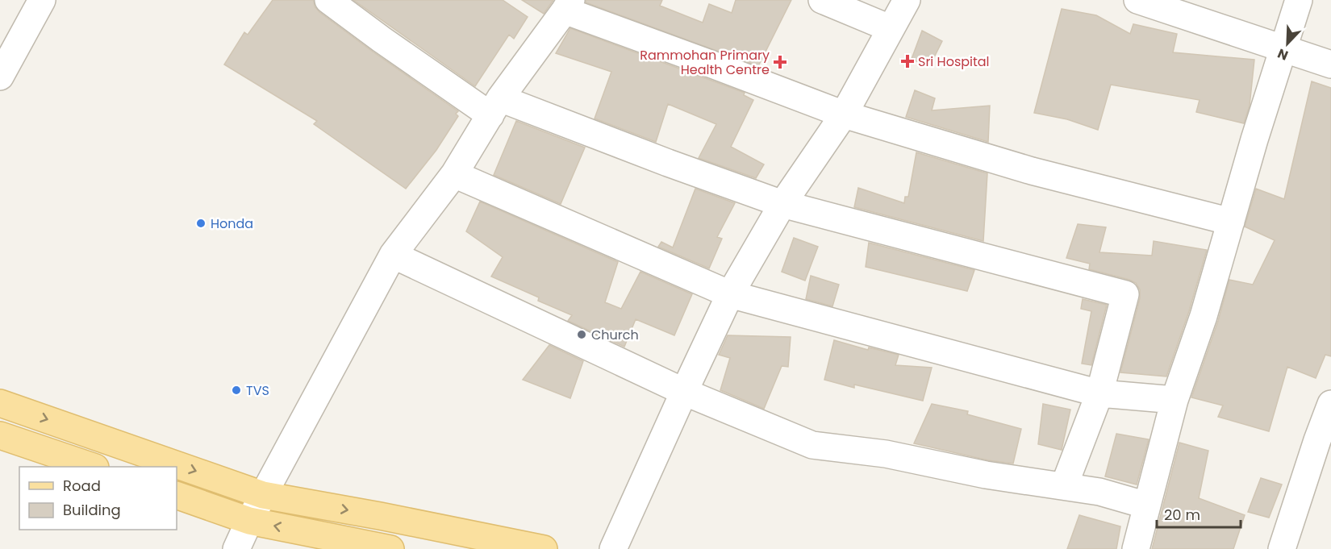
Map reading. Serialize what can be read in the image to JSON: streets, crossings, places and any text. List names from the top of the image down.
{
  "places": {
    "health": ["Sri Hospital", "Rammohan Primary Health Centre"],
    "other": ["Honda", "Church", "TVS"]
  },
  "legend": ["Road", "Building"],
  "scale_bar": "20 m",
  "north": "bottom left"
}
